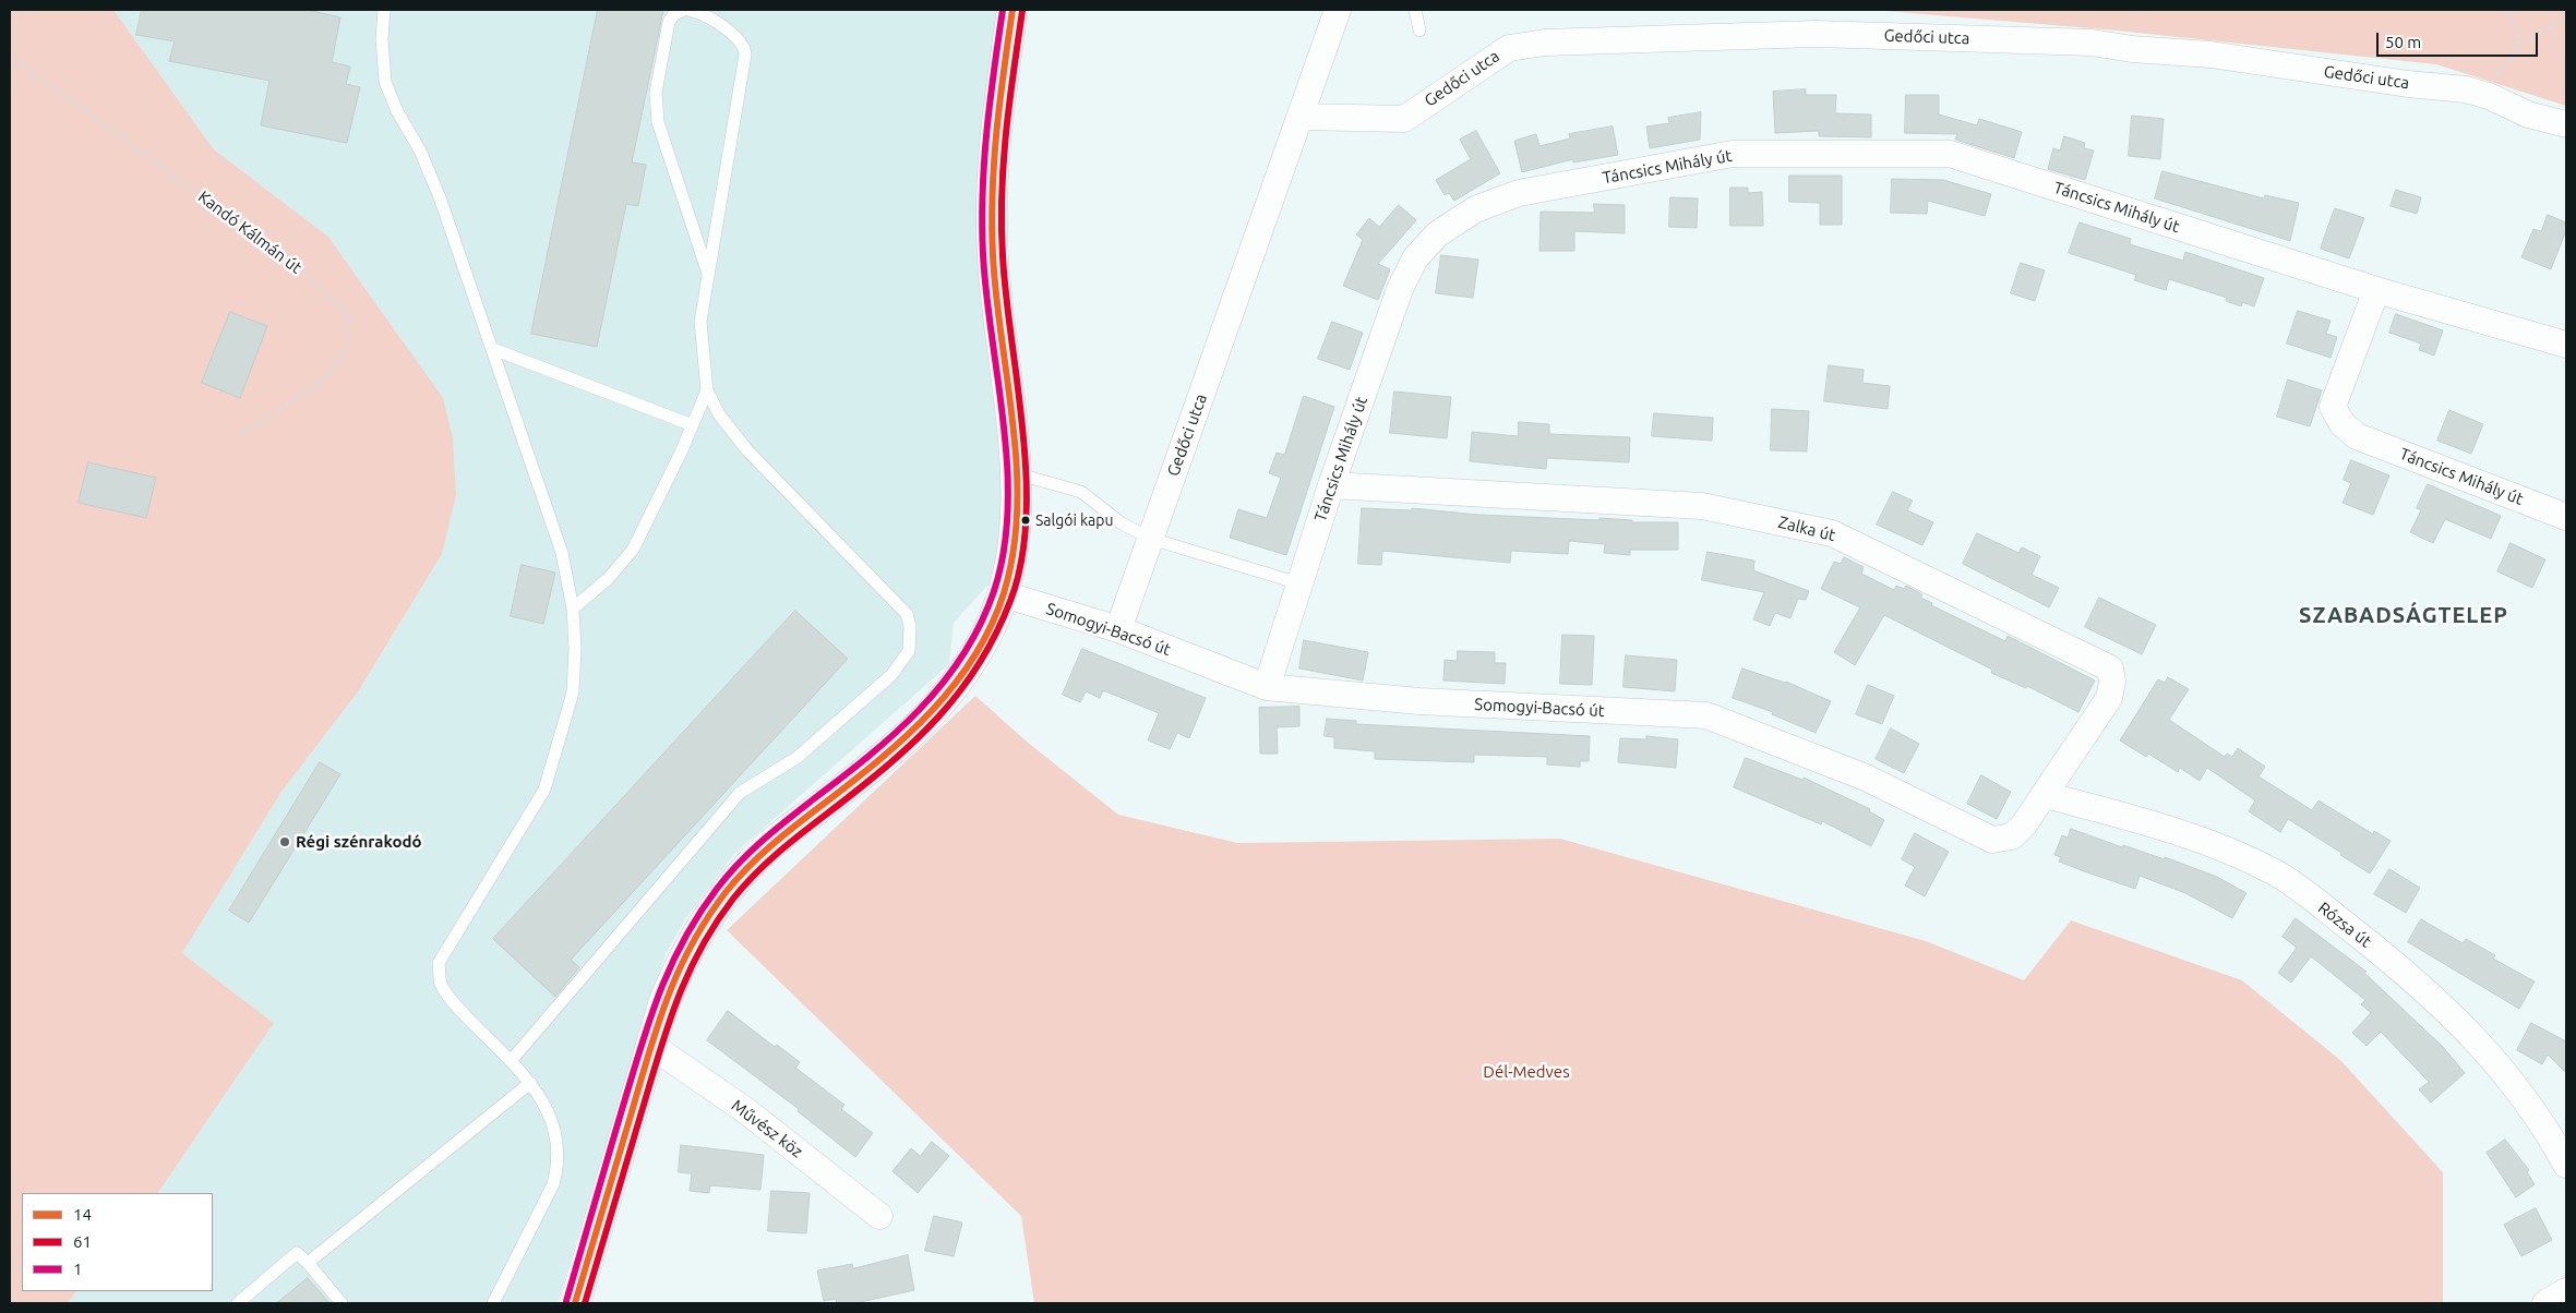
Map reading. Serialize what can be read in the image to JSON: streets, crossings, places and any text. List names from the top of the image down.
{
  "streets": {
    "street": [
      "Gedőci utca",
      "Táncsics Mihály út",
      "Zalka út",
      "Somogyi-Bacsó út",
      "Rózsa út",
      "Művész köz"
    ],
    "path": ["Kandó Kálmán út"]
  },
  "crossings": [
    ["Gedőci utca", "Somogyi-Bacsó út"],
    ["Táncsics Mihály út", "Zalka út"],
    ["Táncsics Mihály út", "Somogyi-Bacsó út"],
    ["Zalka út", "Somogyi-Bacsó út"],
    ["Zalka út", "Rózsa út"],
    ["Somogyi-Bacsó út", "Rózsa út"]
  ],
  "districts": ["SZABADSÁGTELEP"],
  "parks": ["Dél-Medves"],
  "places": ["Salgói kapu", "Régi szénrakodó"],
  "lines": ["transit line 14", "transit line 1", "transit line 61"],
  "legend": ["14", "61", "1"],
  "scale_bar": "50 m"
}
